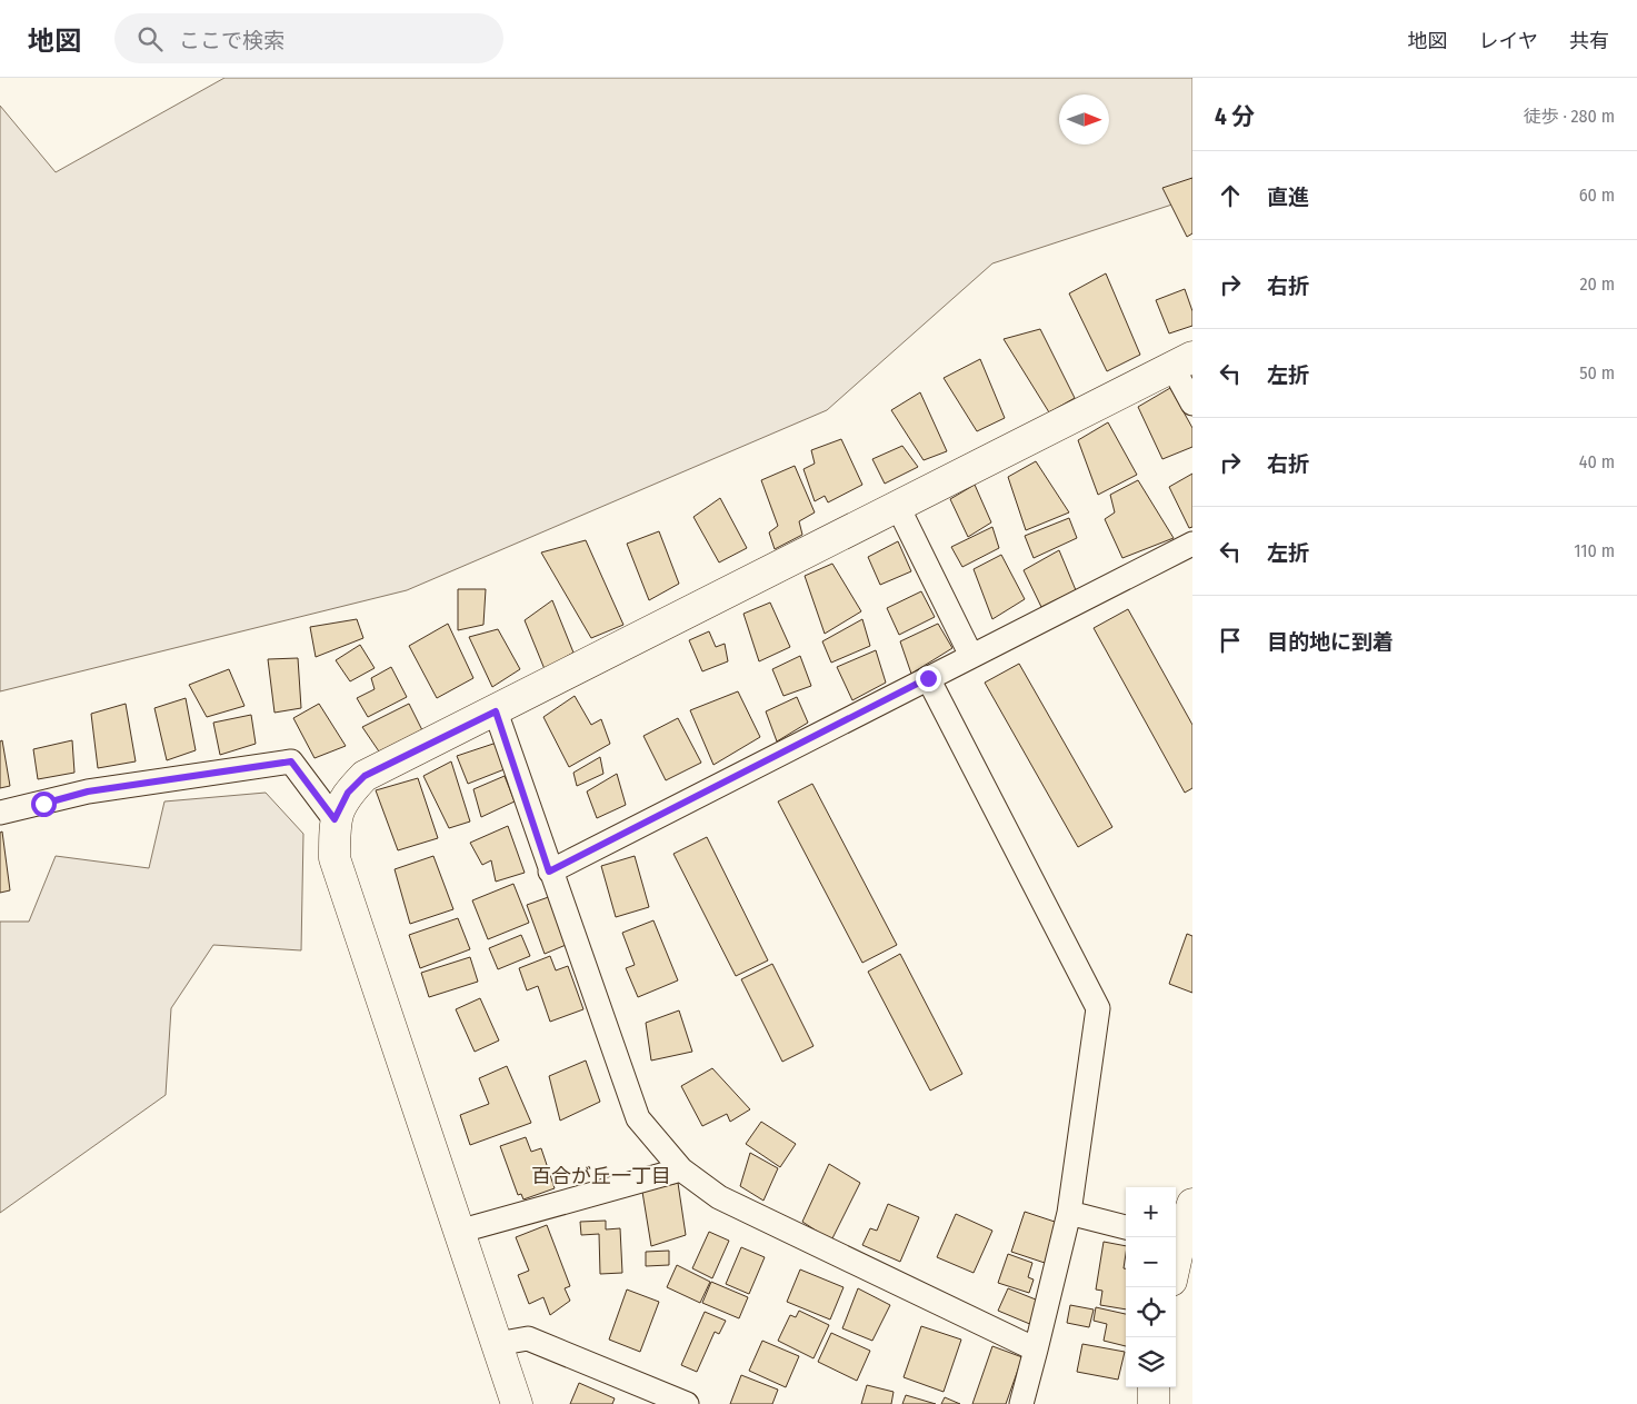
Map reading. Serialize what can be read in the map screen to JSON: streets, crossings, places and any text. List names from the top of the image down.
{
  "districts": ["百合が丘一丁目"],
  "north": "right",
  "page": {
    "header": "地図",
    "search": "ここで検索",
    "nav": ["地図", "レイヤ", "共有"],
    "heading": ["4 分", "徒歩 · 280 m"],
    "list": [
      ["直進", "60 m"],
      ["右折", "20 m"],
      ["左折", "50 m"],
      ["右折", "40 m"],
      ["左折", "110 m"],
      "目的地に到着"
    ],
    "map_buttons": ["+", "−"]
  }
}
